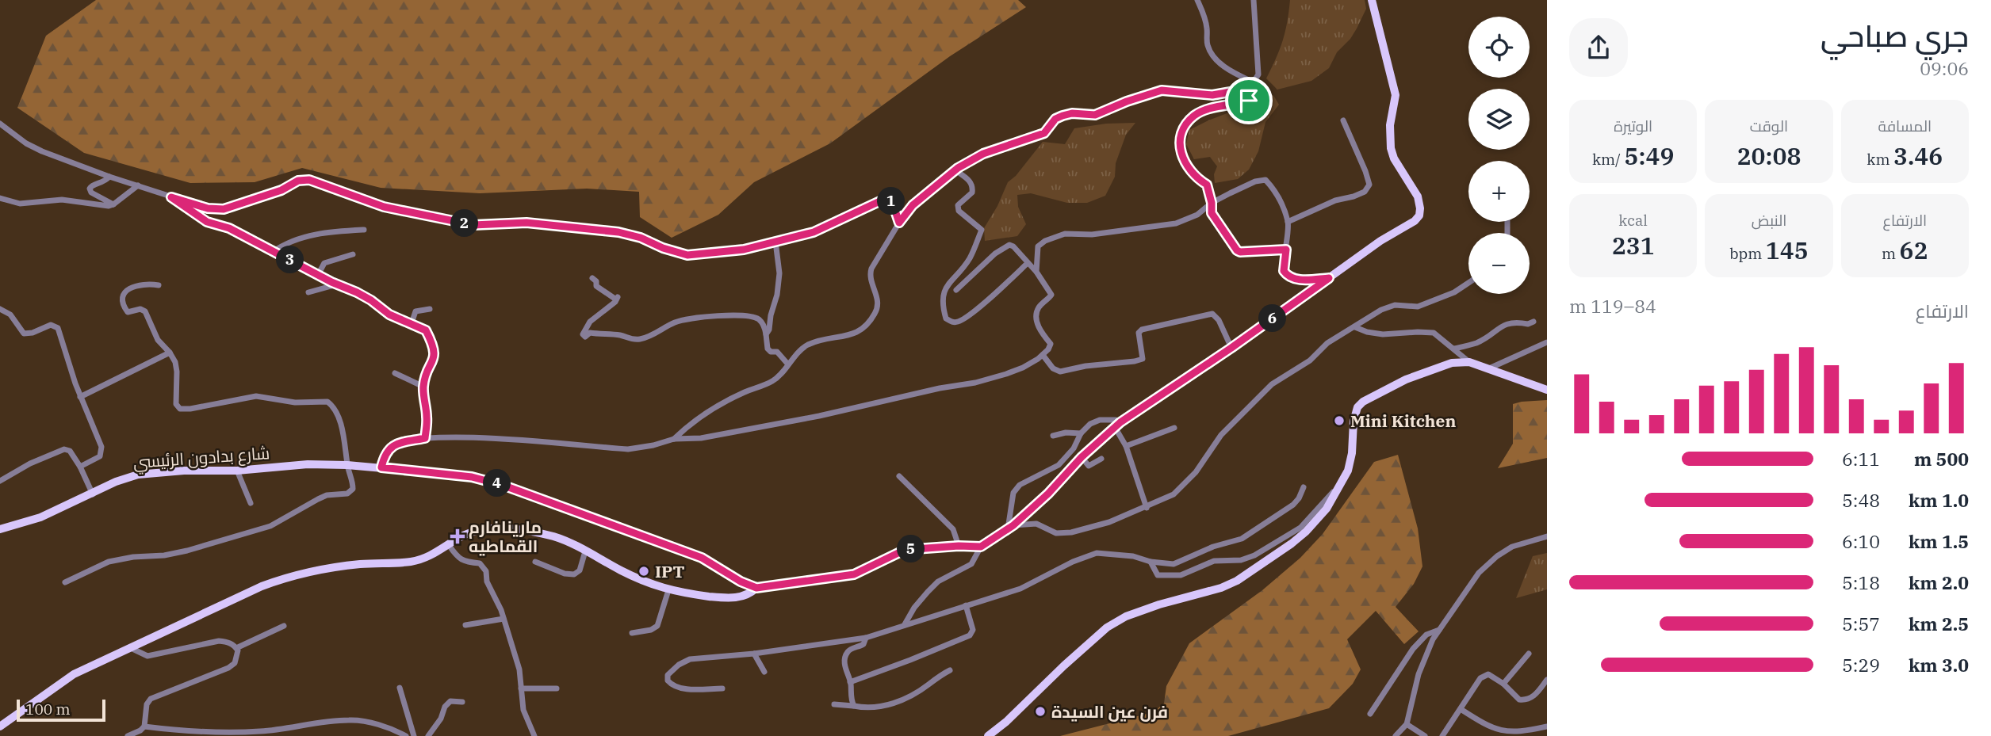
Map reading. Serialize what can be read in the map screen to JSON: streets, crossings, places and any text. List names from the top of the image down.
{
  "streets": {
    "main road": ["شارع بدادون الرئيسي"]
  },
  "places": {
    "other": ["Mini Kitchen", "IPT", "فرن عين السيدة"],
    "health": ["مارينافارم القماطيه"]
  },
  "scale_bar": "100 m",
  "page": {
    "heading": ["جري صباحي", "09:06"],
    "map_buttons": ["+", "−"],
    "stats": [
      ["المسافة", "3.46 km"],
      ["الوقت", "20:08"],
      ["الوتيرة", "5:49 /km"],
      ["الارتفاع", "62 m"],
      ["النبض", "145 bpm"],
      ["kcal", "231"]
    ],
    "pins": [
      "1",
      "2",
      "3",
      "6",
      "4",
      "5"
    ],
    "chart": ["الارتفاع", "84–119 m"],
    "list": [
      {
        "name": "500 m",
        "note": "6:11"
      },
      {
        "name": "1.0 km",
        "note": "5:48"
      },
      {
        "name": "1.5 km",
        "note": "6:10"
      },
      {
        "name": "2.0 km",
        "note": "5:18"
      },
      {
        "name": "2.5 km",
        "note": "5:57"
      },
      {
        "name": "3.0 km",
        "note": "5:29"
      }
    ],
    "scale": "100 m"
  }
}
